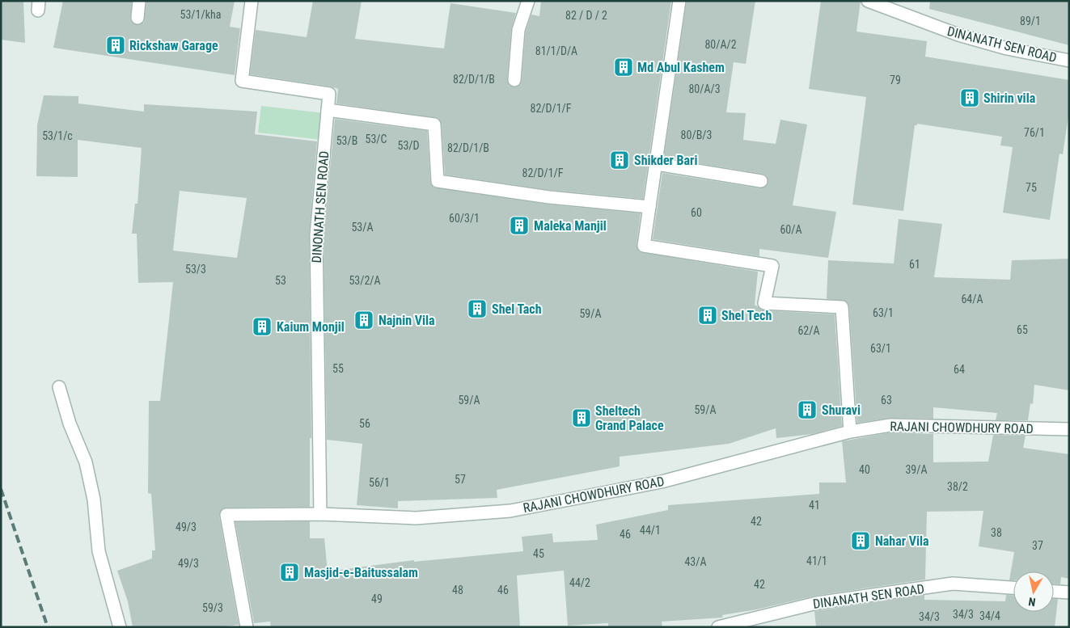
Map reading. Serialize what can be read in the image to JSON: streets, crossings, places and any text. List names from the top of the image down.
{
  "streets": {
    "street": ["DINANATH SEN ROAD", "DINONATH SEN ROAD", "RAJANI CHOWDHURY ROAD"]
  },
  "crossings": [
    ["DINONATH SEN ROAD", "RAJANI CHOWDHURY ROAD"]
  ],
  "places": {
    "building": [
      "Rickshaw Garage",
      "Md Abul Kashem",
      "Shirin vila",
      "Shikder Bari",
      "Maleka Manjil",
      "Shel Tach",
      "Shel Tech",
      "Najnin Vila",
      "Kaium Monjil",
      "Shuravi",
      "Sheltech Grand Palace",
      "Nahar Vila",
      "Masjid-e-Baitussalam"
    ]
  },
  "house_numbers": [
    "53/1/kha",
    "82 / D / 2",
    "89/1",
    "80/A/2",
    "81/1/D/A",
    "82/D/1/B",
    "79",
    "80/A/3",
    "82/D/1/F",
    "76/1",
    "80/B/3",
    "53/1/c",
    "53/C",
    "53/B",
    "53/D",
    "82/D/1/B",
    "82/D/1/F",
    "75",
    "60",
    "60/3/1",
    "53/A",
    "60/A",
    "61",
    "53/3",
    "53",
    "53/2/A",
    "64/A",
    "63/1",
    "59/A",
    "65",
    "62/A",
    "63/1",
    "55",
    "64",
    "59/A",
    "63",
    "59/A",
    "56",
    "40",
    "39/A",
    "57",
    "56/1",
    "38/2",
    "41",
    "42",
    "49/3",
    "44/1",
    "38",
    "46",
    "37",
    "45",
    "41/1",
    "43/A",
    "49/3",
    "44/2",
    "42",
    "48",
    "46",
    "49",
    "59/3",
    "34/3",
    "34/4",
    "34/3"
  ],
  "north": "bottom"
}
